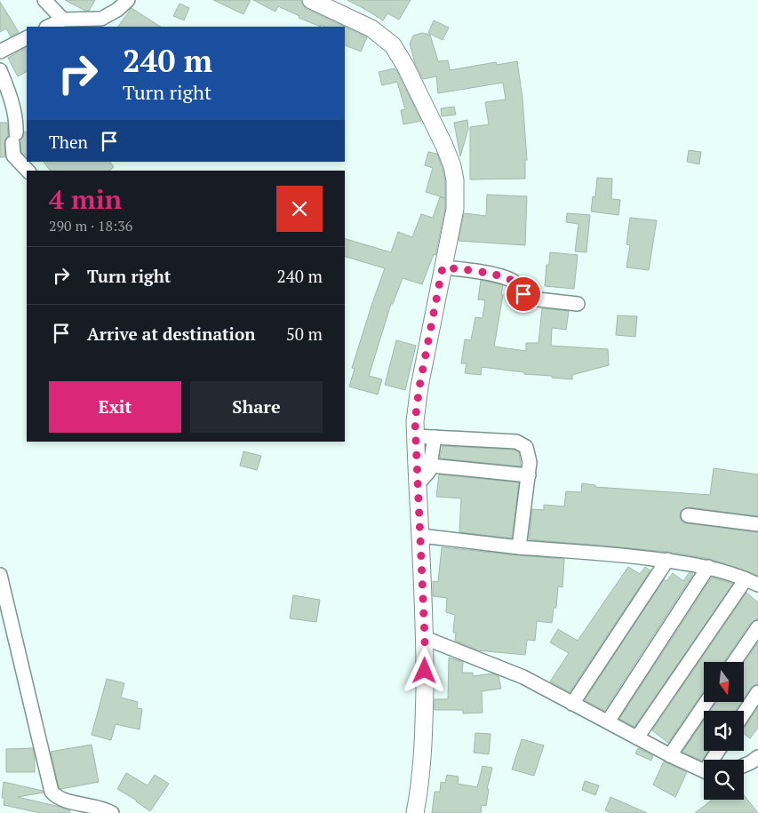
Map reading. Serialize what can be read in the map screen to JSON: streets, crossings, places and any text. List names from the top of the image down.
{
  "north": "bottom",
  "page": {
    "turn": ["240 m", "Turn right"],
    "then": "Then",
    "heading": ["4 min", "290 m · 18:36"],
    "list": [
      {
        "name": "Turn right",
        "value": "240 m"
      },
      {
        "name": "Arrive at destination",
        "value": "50 m"
      }
    ],
    "buttons": ["Exit", "Share"]
  }
}
